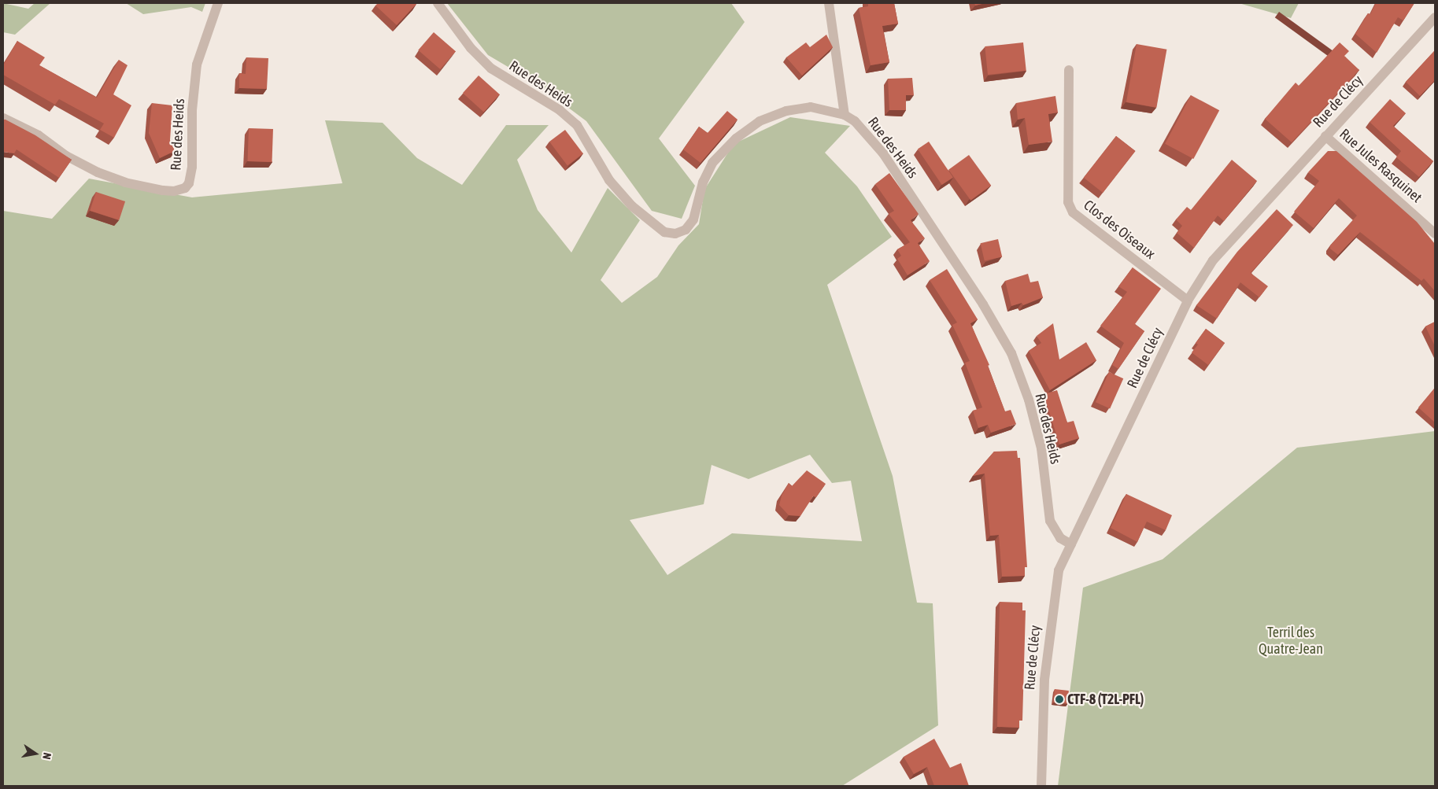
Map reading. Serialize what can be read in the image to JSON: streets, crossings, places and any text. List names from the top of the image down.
{
  "streets": {
    "street": [
      "Rue des Heids",
      "Rue de Clécy",
      "Rue Jules Rasquinet",
      "Clos des Oiseaux"
    ]
  },
  "crossings": [
    ["Rue des Heids", "Rue de Clécy"],
    ["Rue de Clécy", "Rue Jules Rasquinet"],
    ["Rue de Clécy", "Clos des Oiseaux"]
  ],
  "parks": ["Terril des Quatre-Jean"],
  "places": ["CTF-8 (T2L-PFL)"],
  "north": "right"
}
